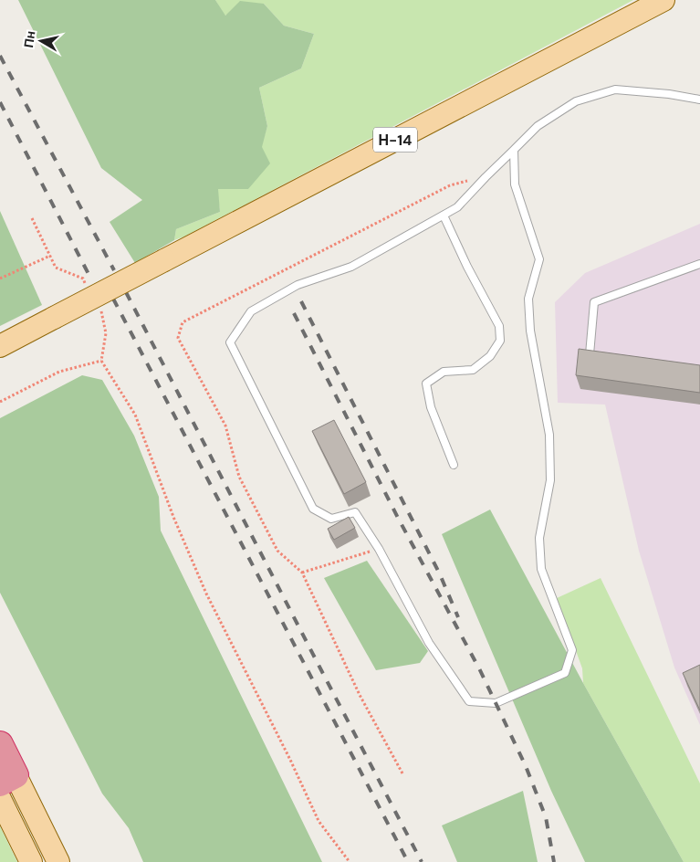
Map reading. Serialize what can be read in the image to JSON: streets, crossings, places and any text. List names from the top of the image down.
{
  "streets": {
    "main road": ["Н-14"]
  },
  "north": "left"
}
